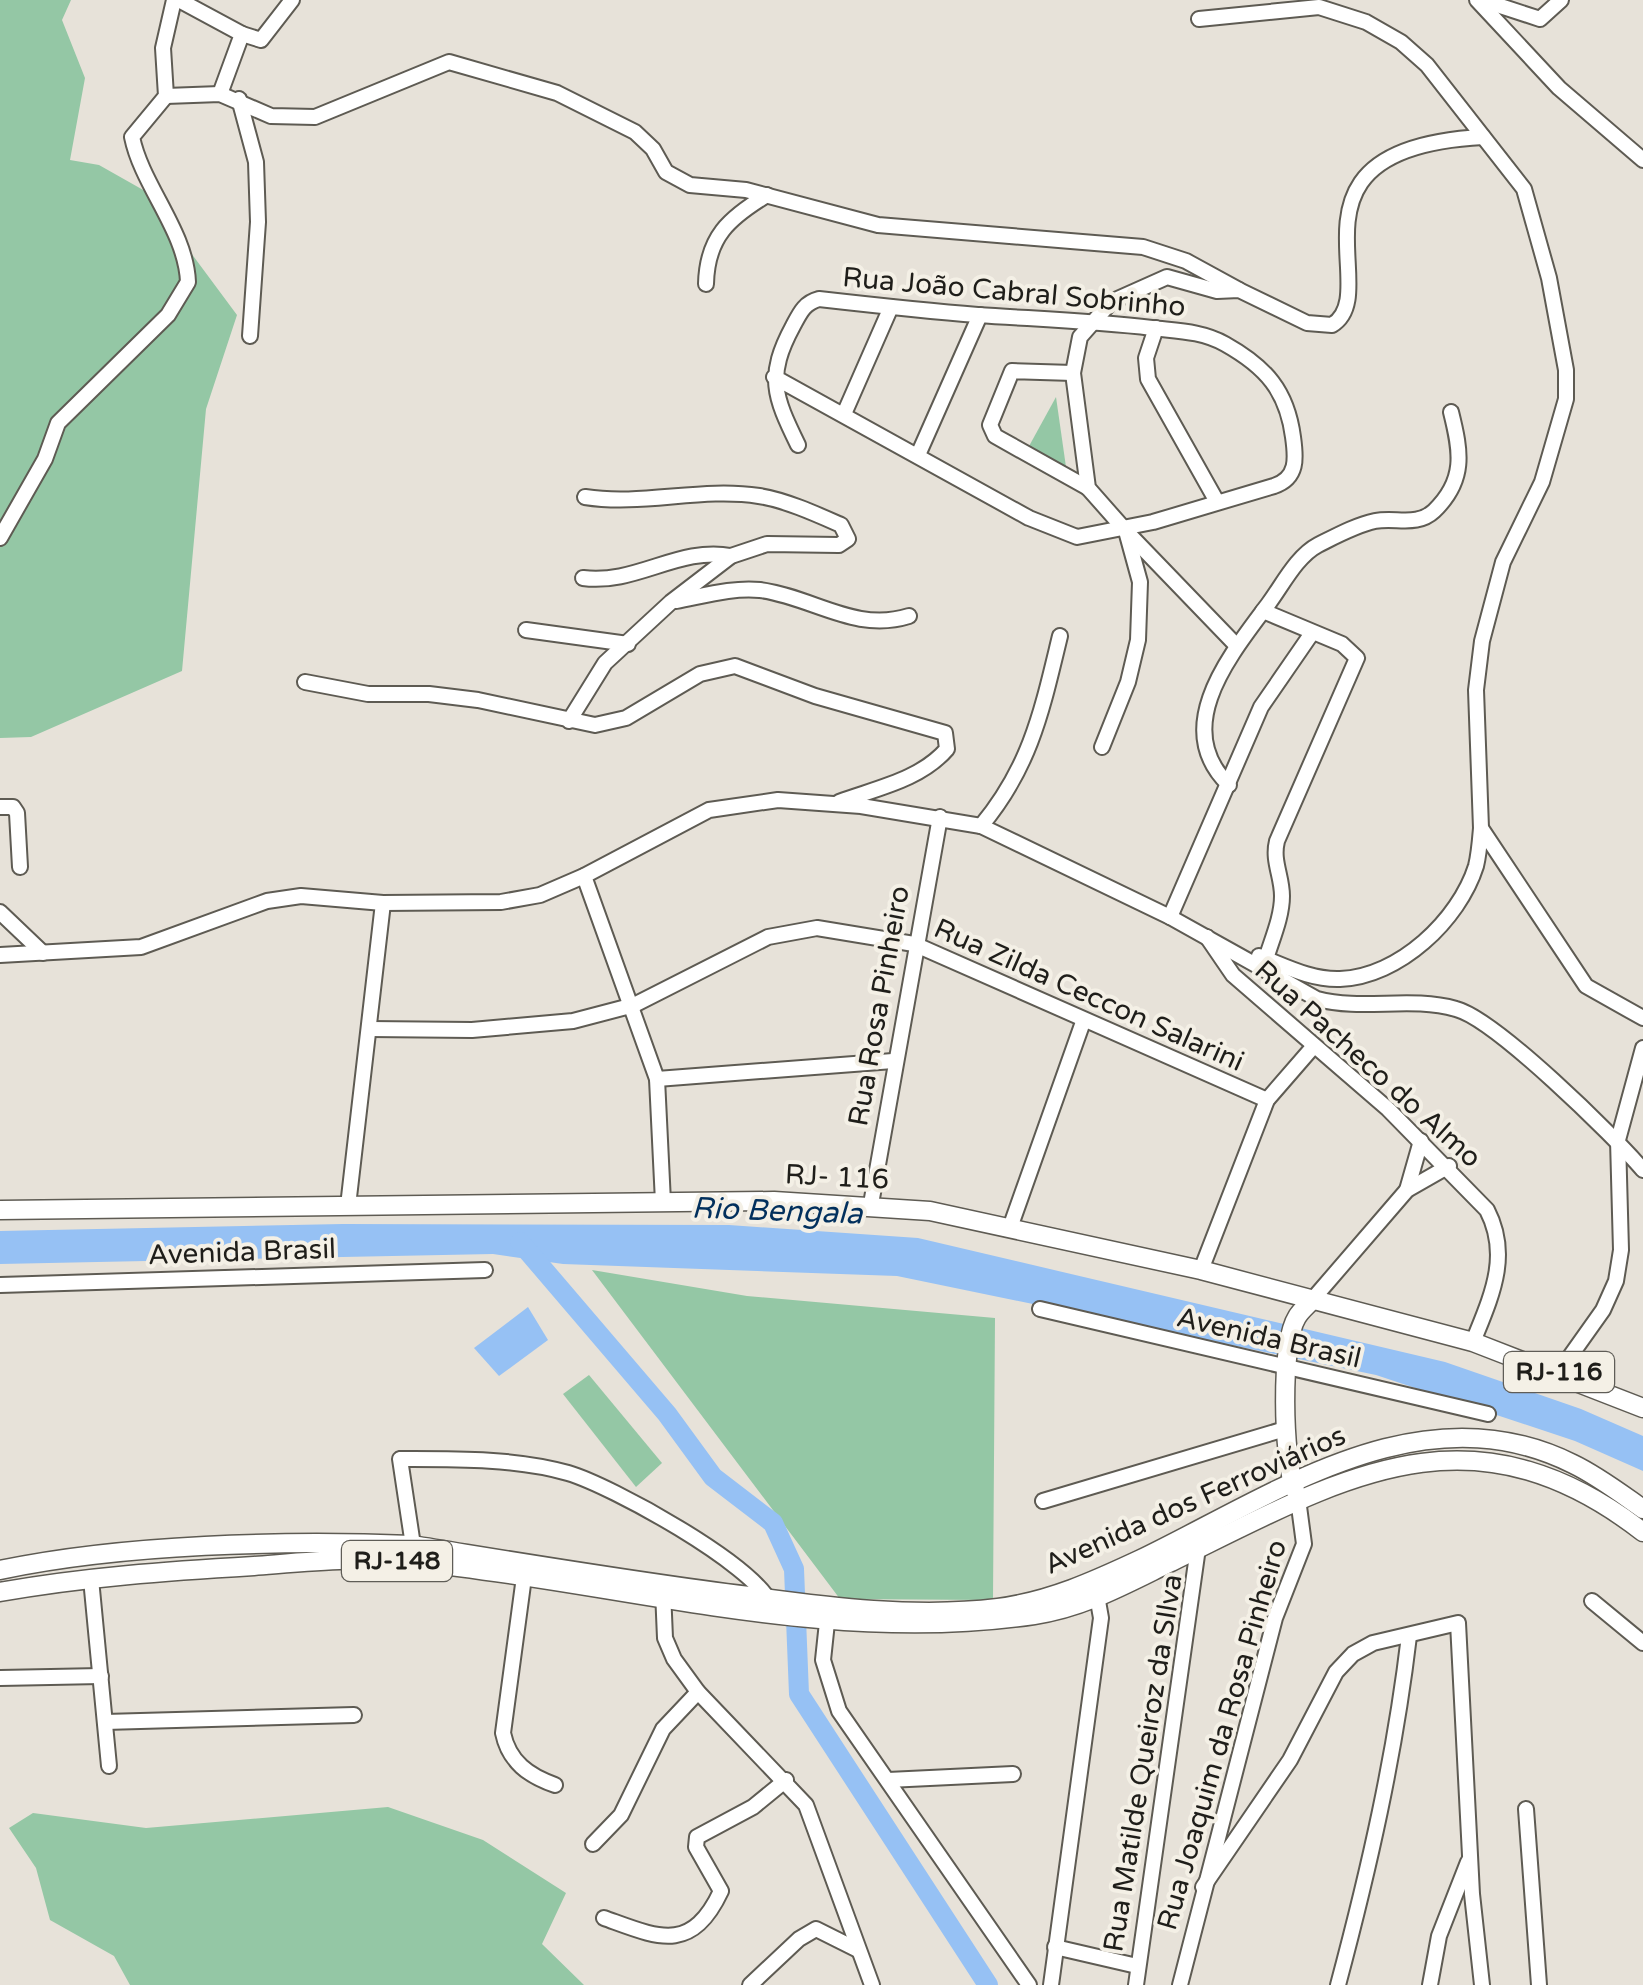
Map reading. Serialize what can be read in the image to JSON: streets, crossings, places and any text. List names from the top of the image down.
{
  "streets": {
    "main road": ["RJ- 116", "RJ-116", "RJ-148"],
    "street": [
      "Rua João Cabral Sobrinho",
      "Rua Zilda Ceccon Salarini",
      "Rua Rosa Pinheiro",
      "Rua Pacheco do Almo",
      "Avenida Brasil",
      "Rua Joaquim da Rosa Pinheiro",
      "Rua Matilde Queiroz da SIlva"
    ]
  },
  "crossings": [
    ["Rua Zilda Ceccon Salarini", "Rua Rosa Pinheiro"],
    ["Rua Rosa Pinheiro", "RJ- 116"],
    ["Rua Pacheco do Almo", "RJ- 116"]
  ],
  "water": ["Rio Bengala"]
}
